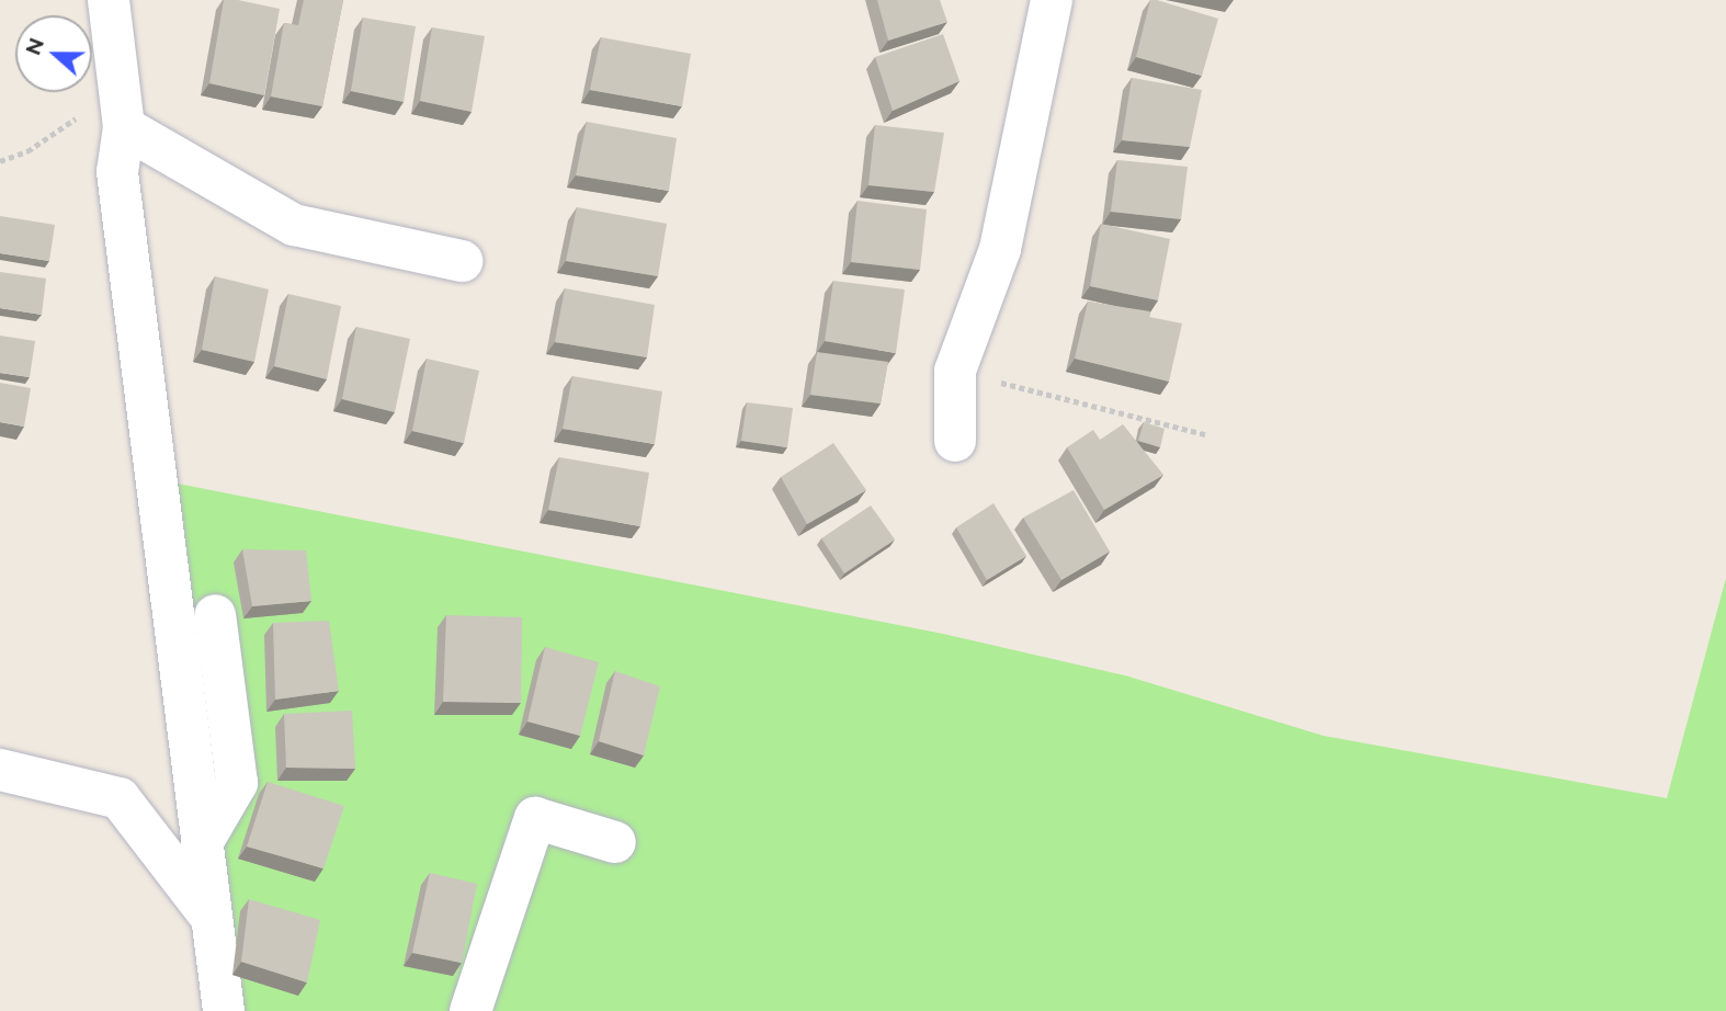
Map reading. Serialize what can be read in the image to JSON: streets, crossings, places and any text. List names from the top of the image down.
{
  "north": "left"
}
